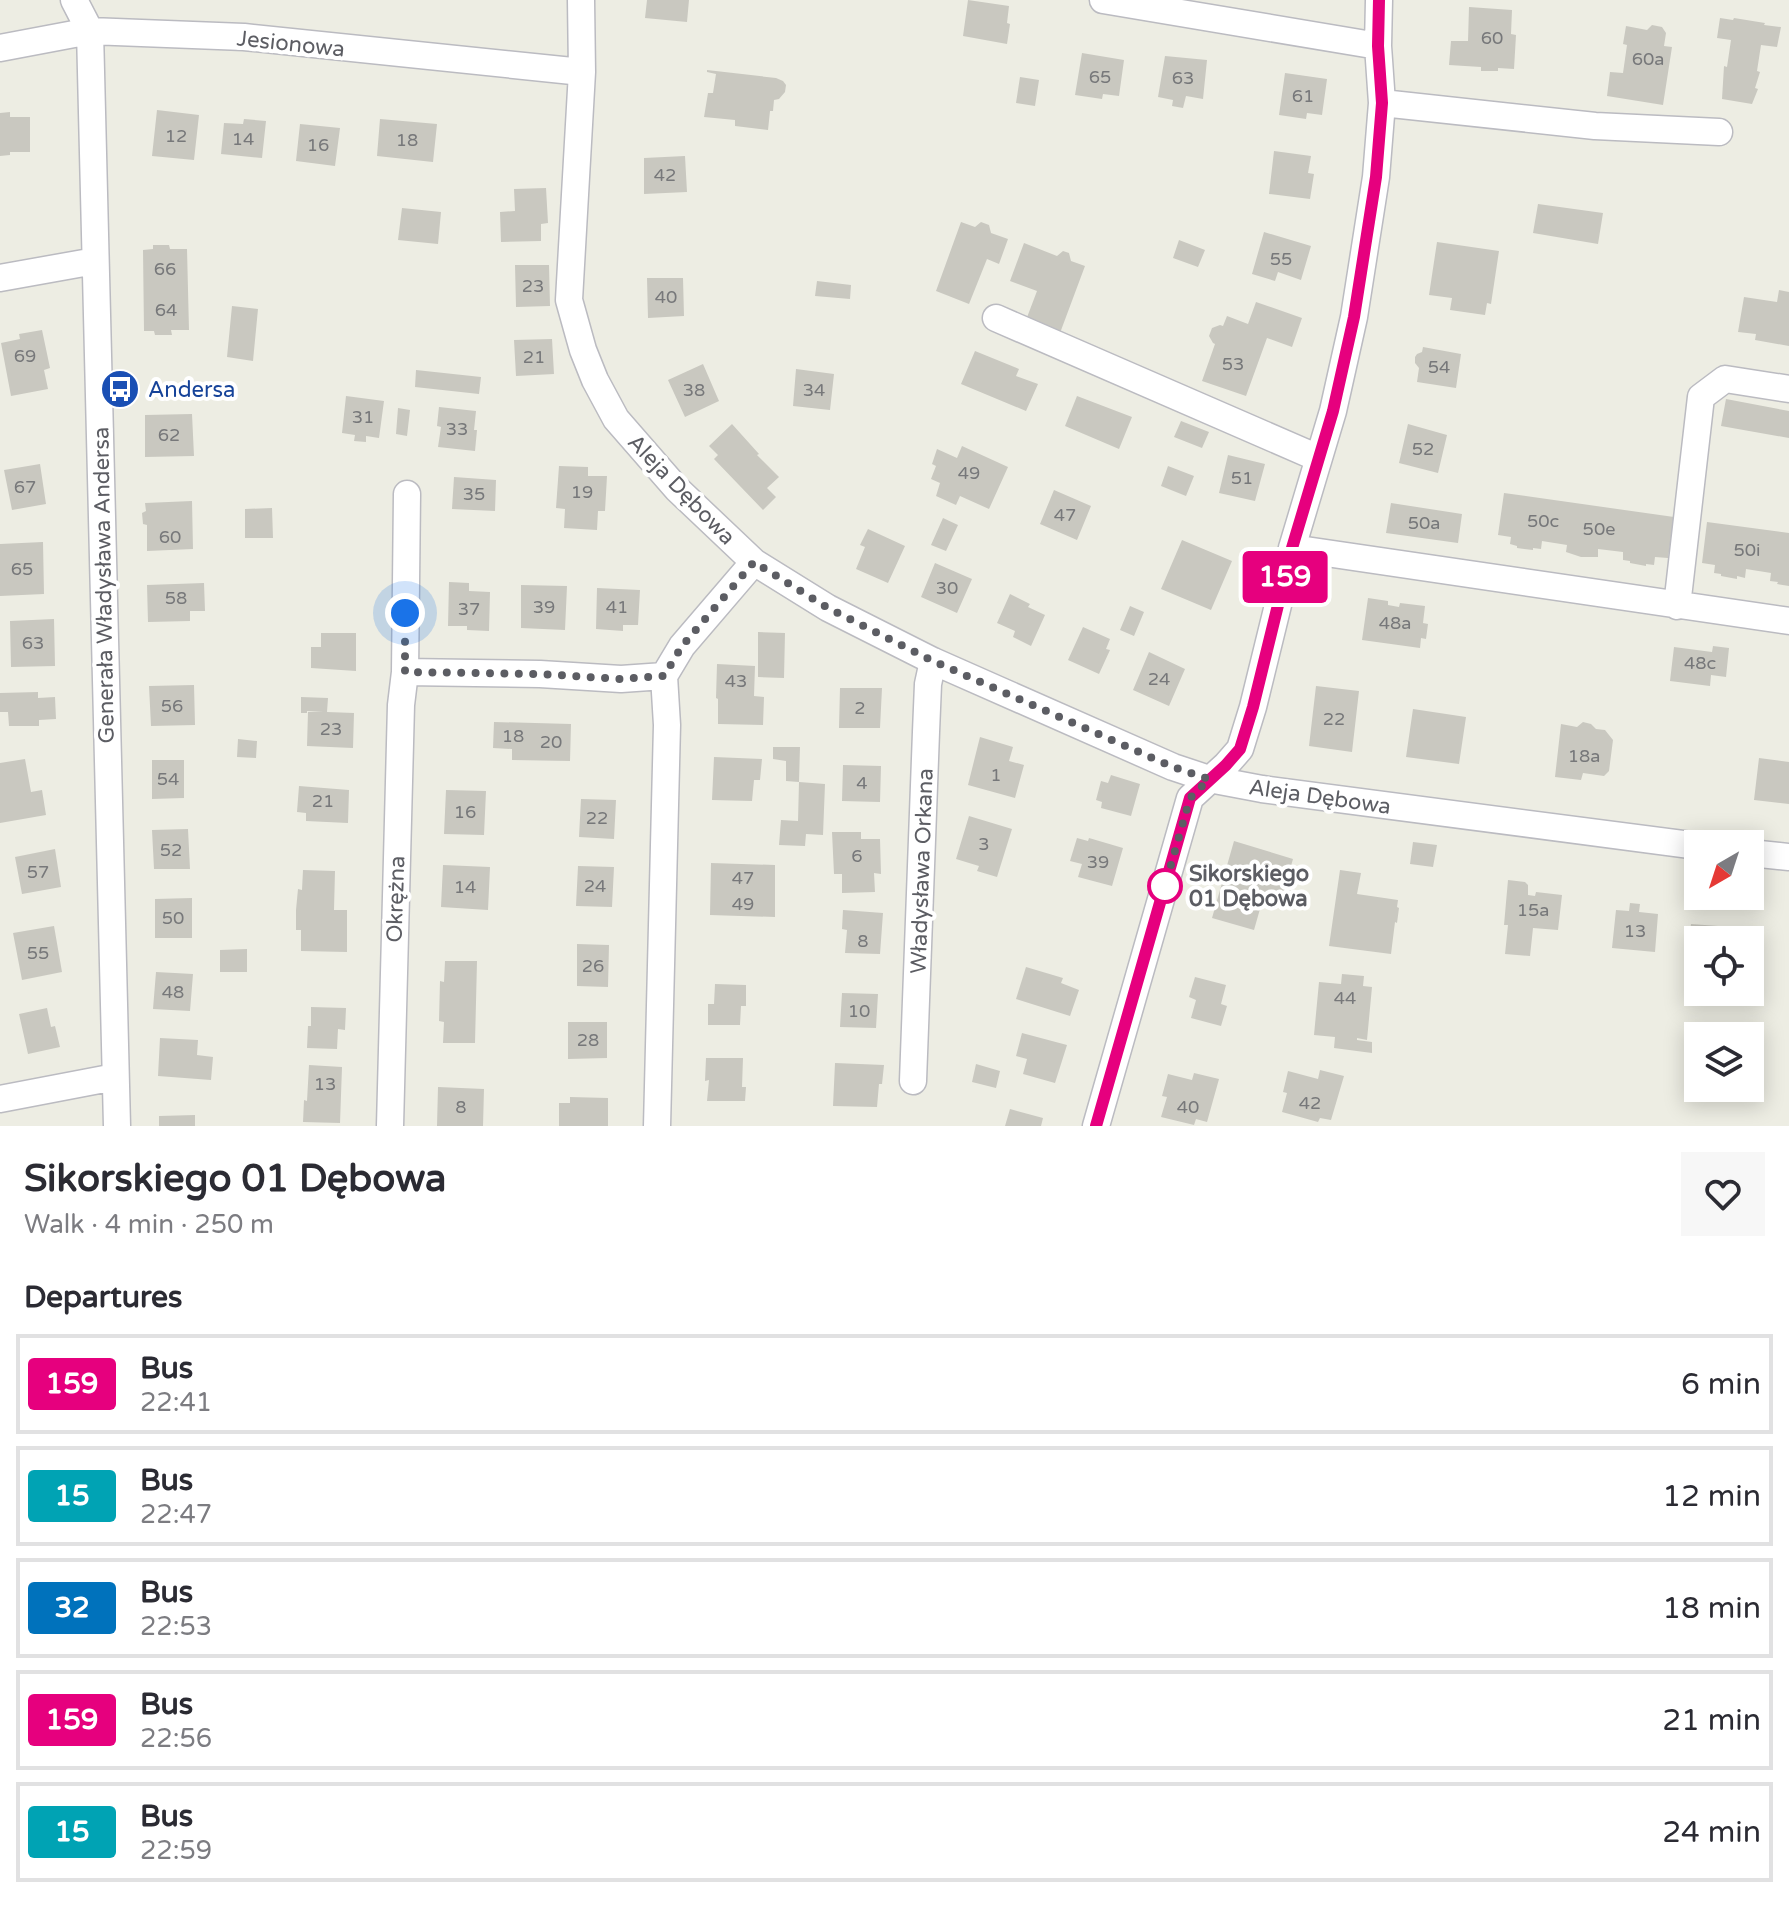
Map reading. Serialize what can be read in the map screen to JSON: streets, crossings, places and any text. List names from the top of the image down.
{
  "streets": {
    "street": [
      "Jesionowa",
      "Aleja Dębowa",
      "Generała Władysława Andersa",
      "Władysława Orkana",
      "Okrężna"
    ]
  },
  "crossings": [
    ["Jesionowa", "Aleja Dębowa"],
    ["Jesionowa", "Generała Władysława Andersa"],
    ["Aleja Dębowa", "Władysława Orkana"]
  ],
  "places": {
    "bus stop": ["Andersa"],
    "other": ["Sikorskiego 01 Dębowa"]
  },
  "lines": ["bus line 159"],
  "house_numbers": [
    "60",
    "60a",
    "65",
    "63",
    "61",
    "12",
    "14",
    "18",
    "16",
    "42",
    "55",
    "66",
    "23",
    "40",
    "64",
    "69",
    "21",
    "53",
    "54",
    "38",
    "34",
    "31",
    "33",
    "62",
    "52",
    "49",
    "51",
    "67",
    "19",
    "35",
    "47",
    "50c",
    "50a",
    "50e",
    "60",
    "50i",
    "65",
    "30",
    "58",
    "39",
    "41",
    "37",
    "48a",
    "63",
    "48c",
    "24",
    "43",
    "56",
    "2",
    "22",
    "23",
    "18",
    "20",
    "18a",
    "1",
    "54",
    "4",
    "21",
    "16",
    "22",
    "3",
    "52",
    "6",
    "39",
    "57",
    "47",
    "24",
    "14",
    "49",
    "15a",
    "50",
    "13",
    "8",
    "55",
    "26",
    "48",
    "44",
    "10",
    "28",
    "13",
    "42",
    "8",
    "40"
  ],
  "north": "bottom left",
  "page": {
    "on_map": "159",
    "heading": [
      ["Sikorskiego 01 Dębowa", "Walk · 4 min · 250 m"],
      "Departures"
    ],
    "list": [
      {
        "mark": "159",
        "name": "Bus",
        "note": "22:41",
        "value": "6 min"
      },
      {
        "mark": "15",
        "name": "Bus",
        "note": "22:47",
        "value": "12 min"
      },
      {
        "mark": "32",
        "name": "Bus",
        "note": "22:53",
        "value": "18 min"
      },
      {
        "mark": "159",
        "name": "Bus",
        "note": "22:56",
        "value": "21 min"
      },
      {
        "mark": "15",
        "name": "Bus",
        "note": "22:59",
        "value": "24 min"
      }
    ]
  }
}
